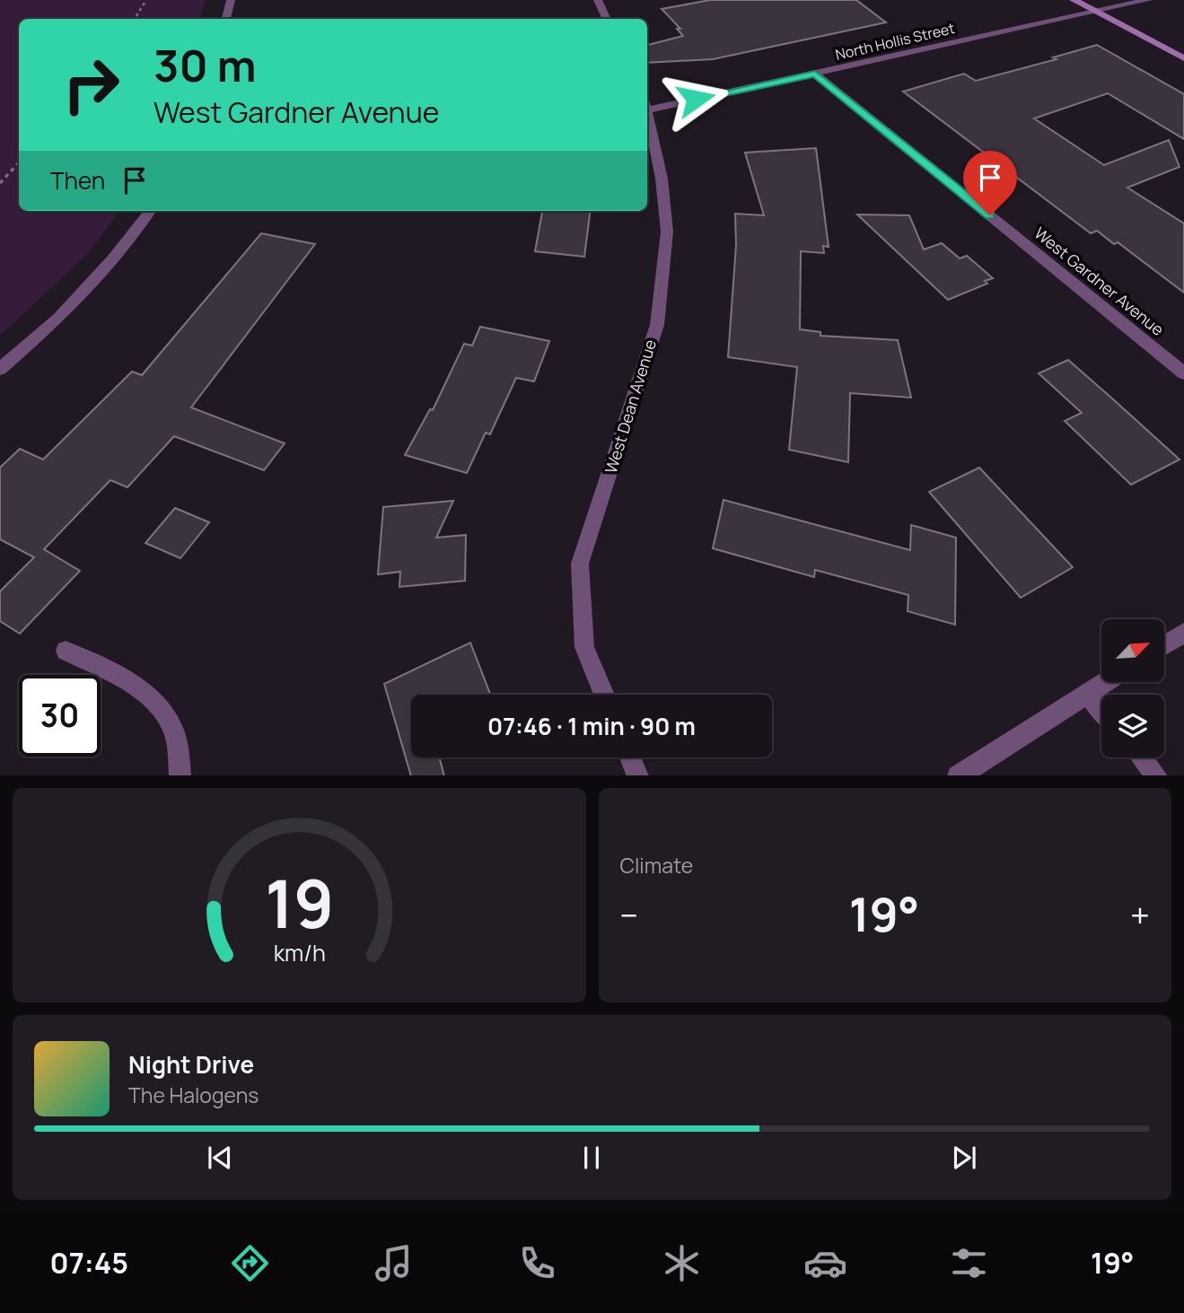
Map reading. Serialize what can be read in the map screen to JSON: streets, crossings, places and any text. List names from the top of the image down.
{
  "streets": {
    "street": ["North Hollis Street", "West Gardner Avenue", "West Dean Avenue"]
  },
  "crossings": [
    ["North Hollis Street", "West Gardner Avenue"]
  ],
  "north": "top right",
  "page": {
    "turn": ["30 m", "West Gardner Avenue"],
    "then": "Then",
    "limit": "30",
    "trip": "07:46 · 1 min · 90 m",
    "tile": "Climate",
    "heat": ["−", "19°", "+"],
    "song": ["Night Drive", "The Halogens"],
    "tabs": ["07:45", "19°"],
    "gauge": ["19", "km/h"]
  }
}
